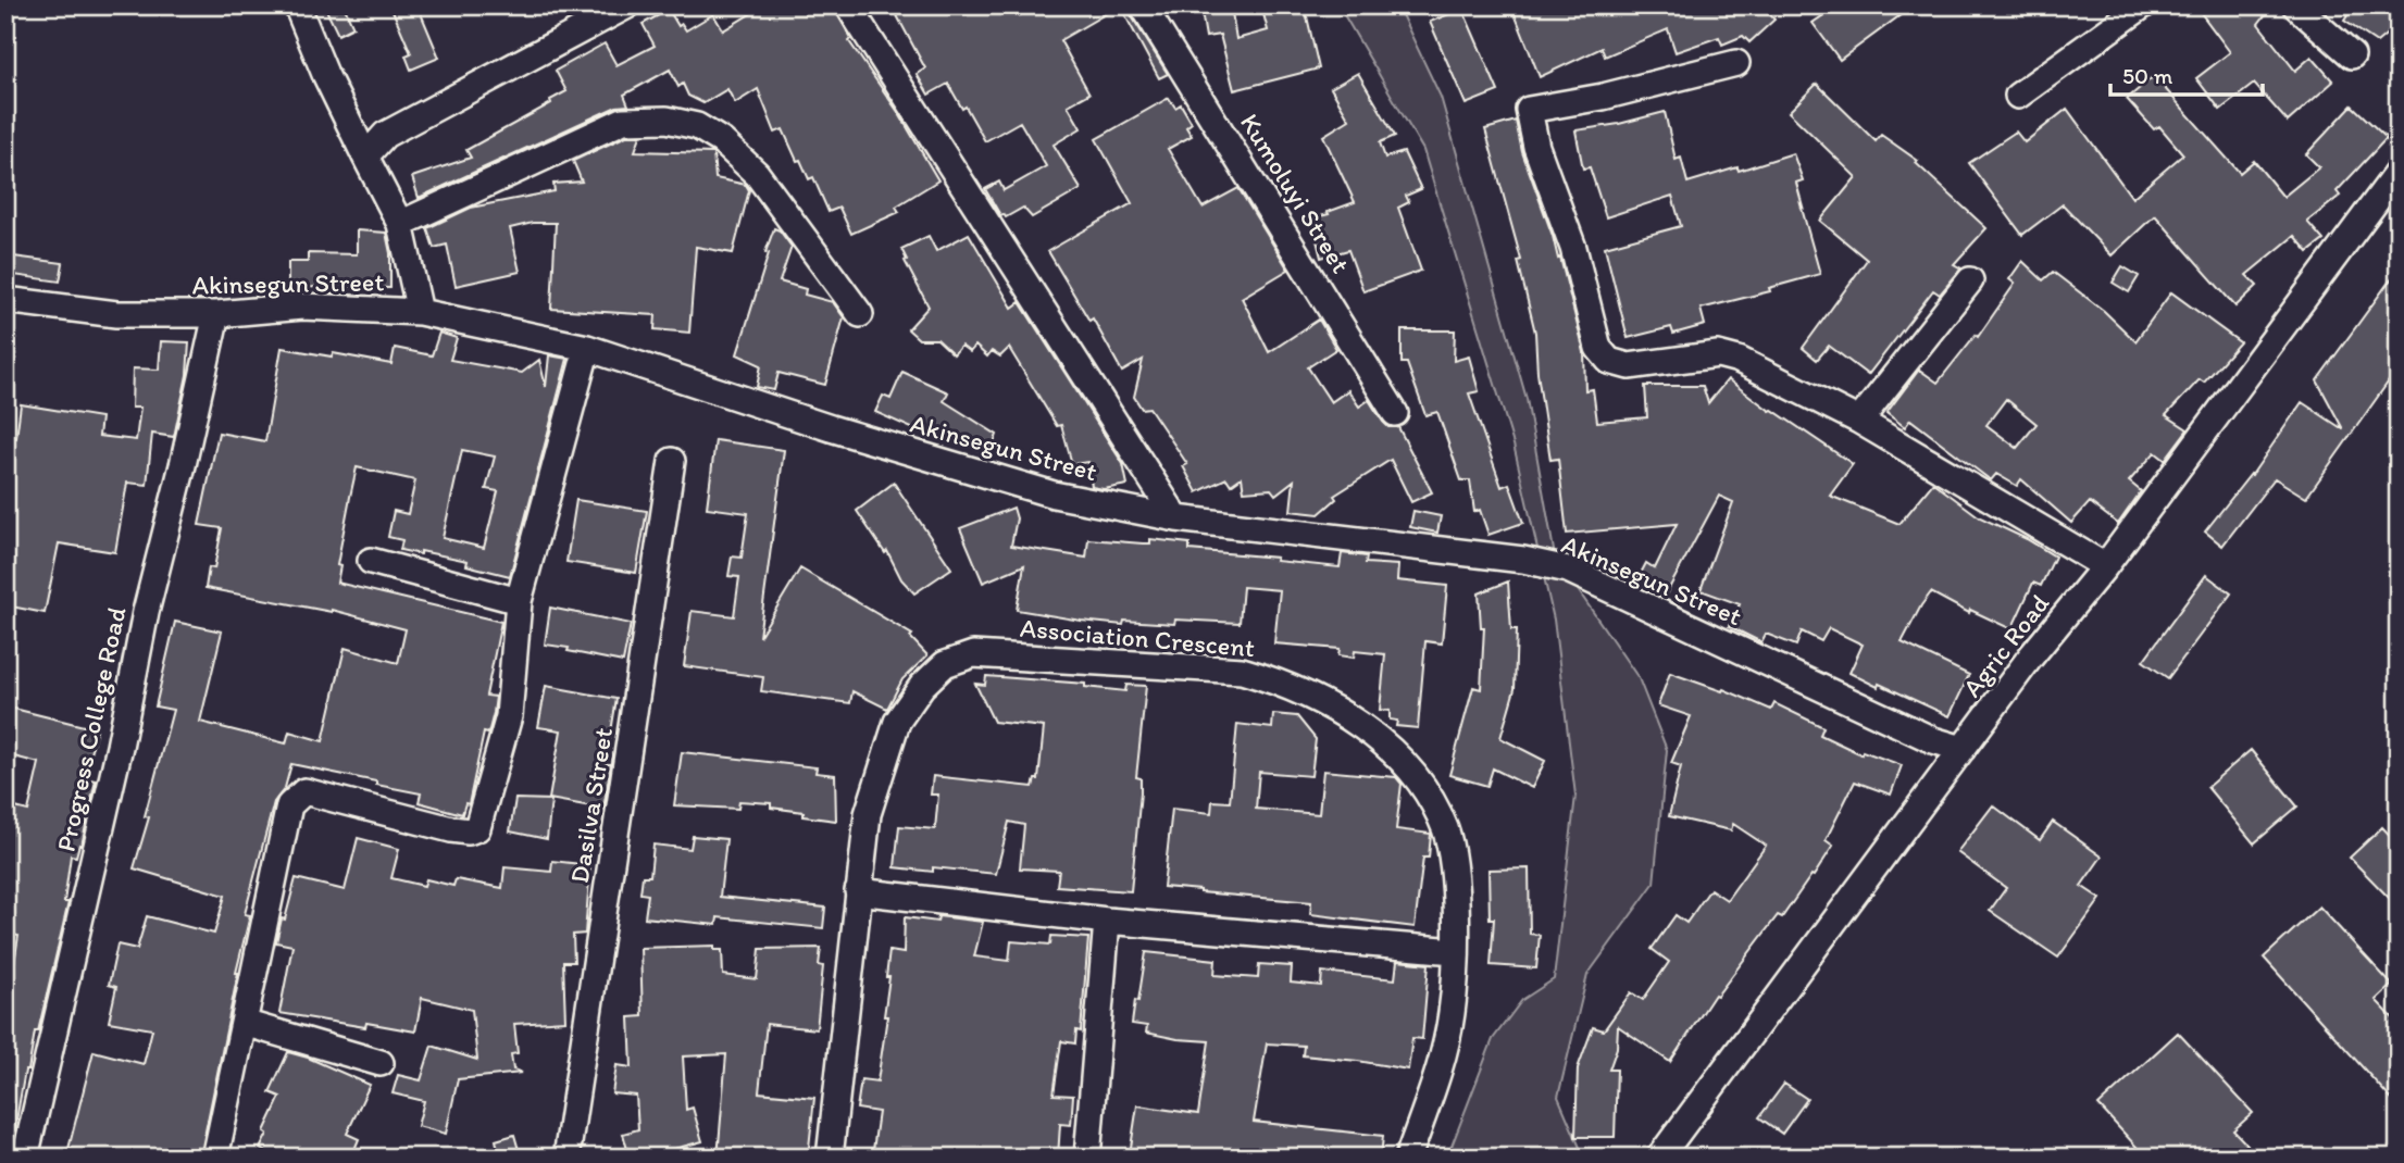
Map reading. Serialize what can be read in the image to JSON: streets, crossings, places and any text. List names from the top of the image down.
{
  "streets": {
    "street": [
      "Kumoluyi Street",
      "Akinsegun Street",
      "Association Crescent",
      "Agric Road",
      "Progress College Road",
      "Dasilva Street"
    ]
  },
  "crossings": [
    ["Akinsegun Street", "Agric Road"],
    ["Akinsegun Street", "Progress College Road"]
  ],
  "scale_bar": "50 m"
}
